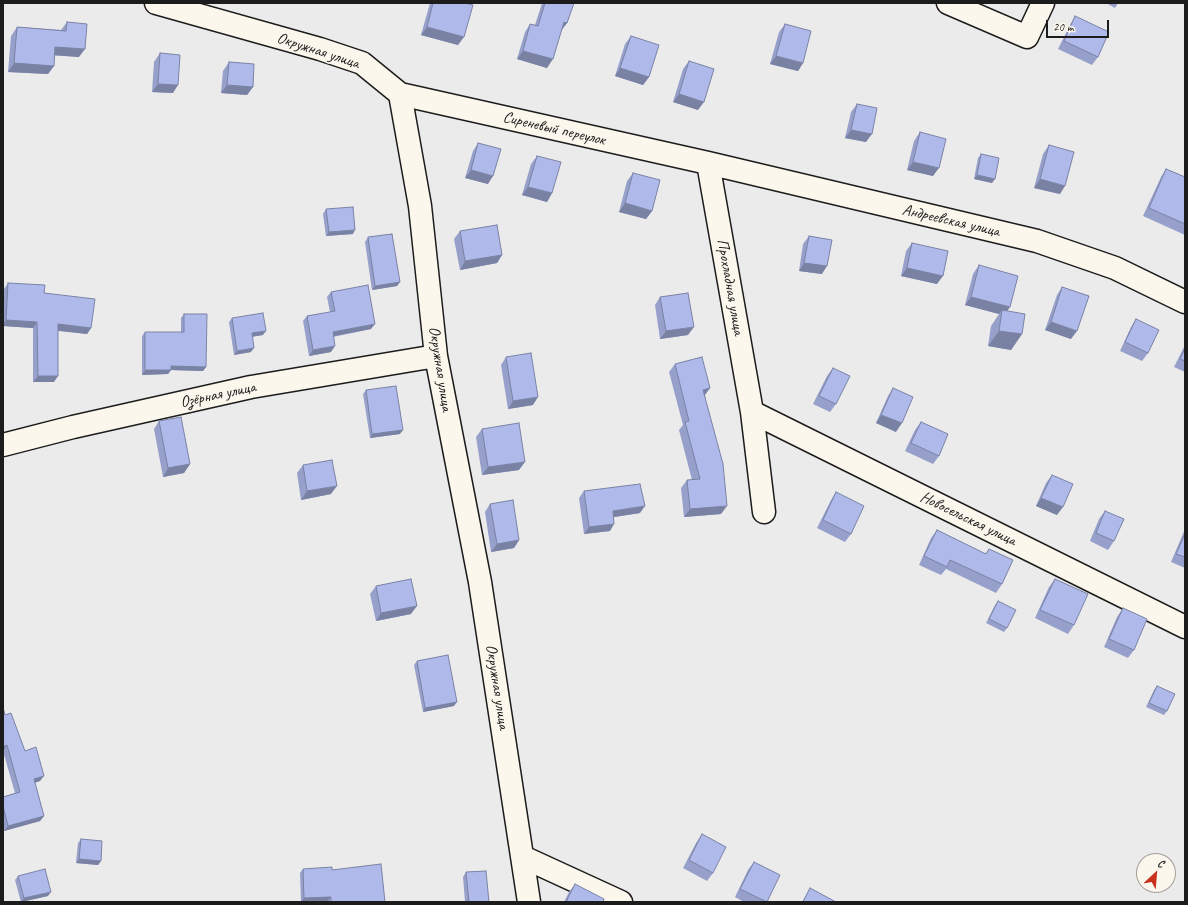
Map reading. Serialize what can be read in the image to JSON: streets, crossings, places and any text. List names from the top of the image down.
{
  "streets": {
    "street": [
      "Окружная улица",
      "Сиреневый переулок",
      "Андреевская улица",
      "Прохладная улица",
      "Озёрная улица",
      "Новосельская улица"
    ]
  },
  "crossings": [
    ["Окружная улица", "Сиреневый переулок"],
    ["Окружная улица", "Озёрная улица"],
    ["Сиреневый переулок", "Андреевская улица"],
    ["Сиреневый переулок", "Прохладная улица"],
    ["Андреевская улица", "Прохладная улица"],
    ["Прохладная улица", "Новосельская улица"]
  ],
  "scale_bar": "20 m",
  "north": "top right"
}
